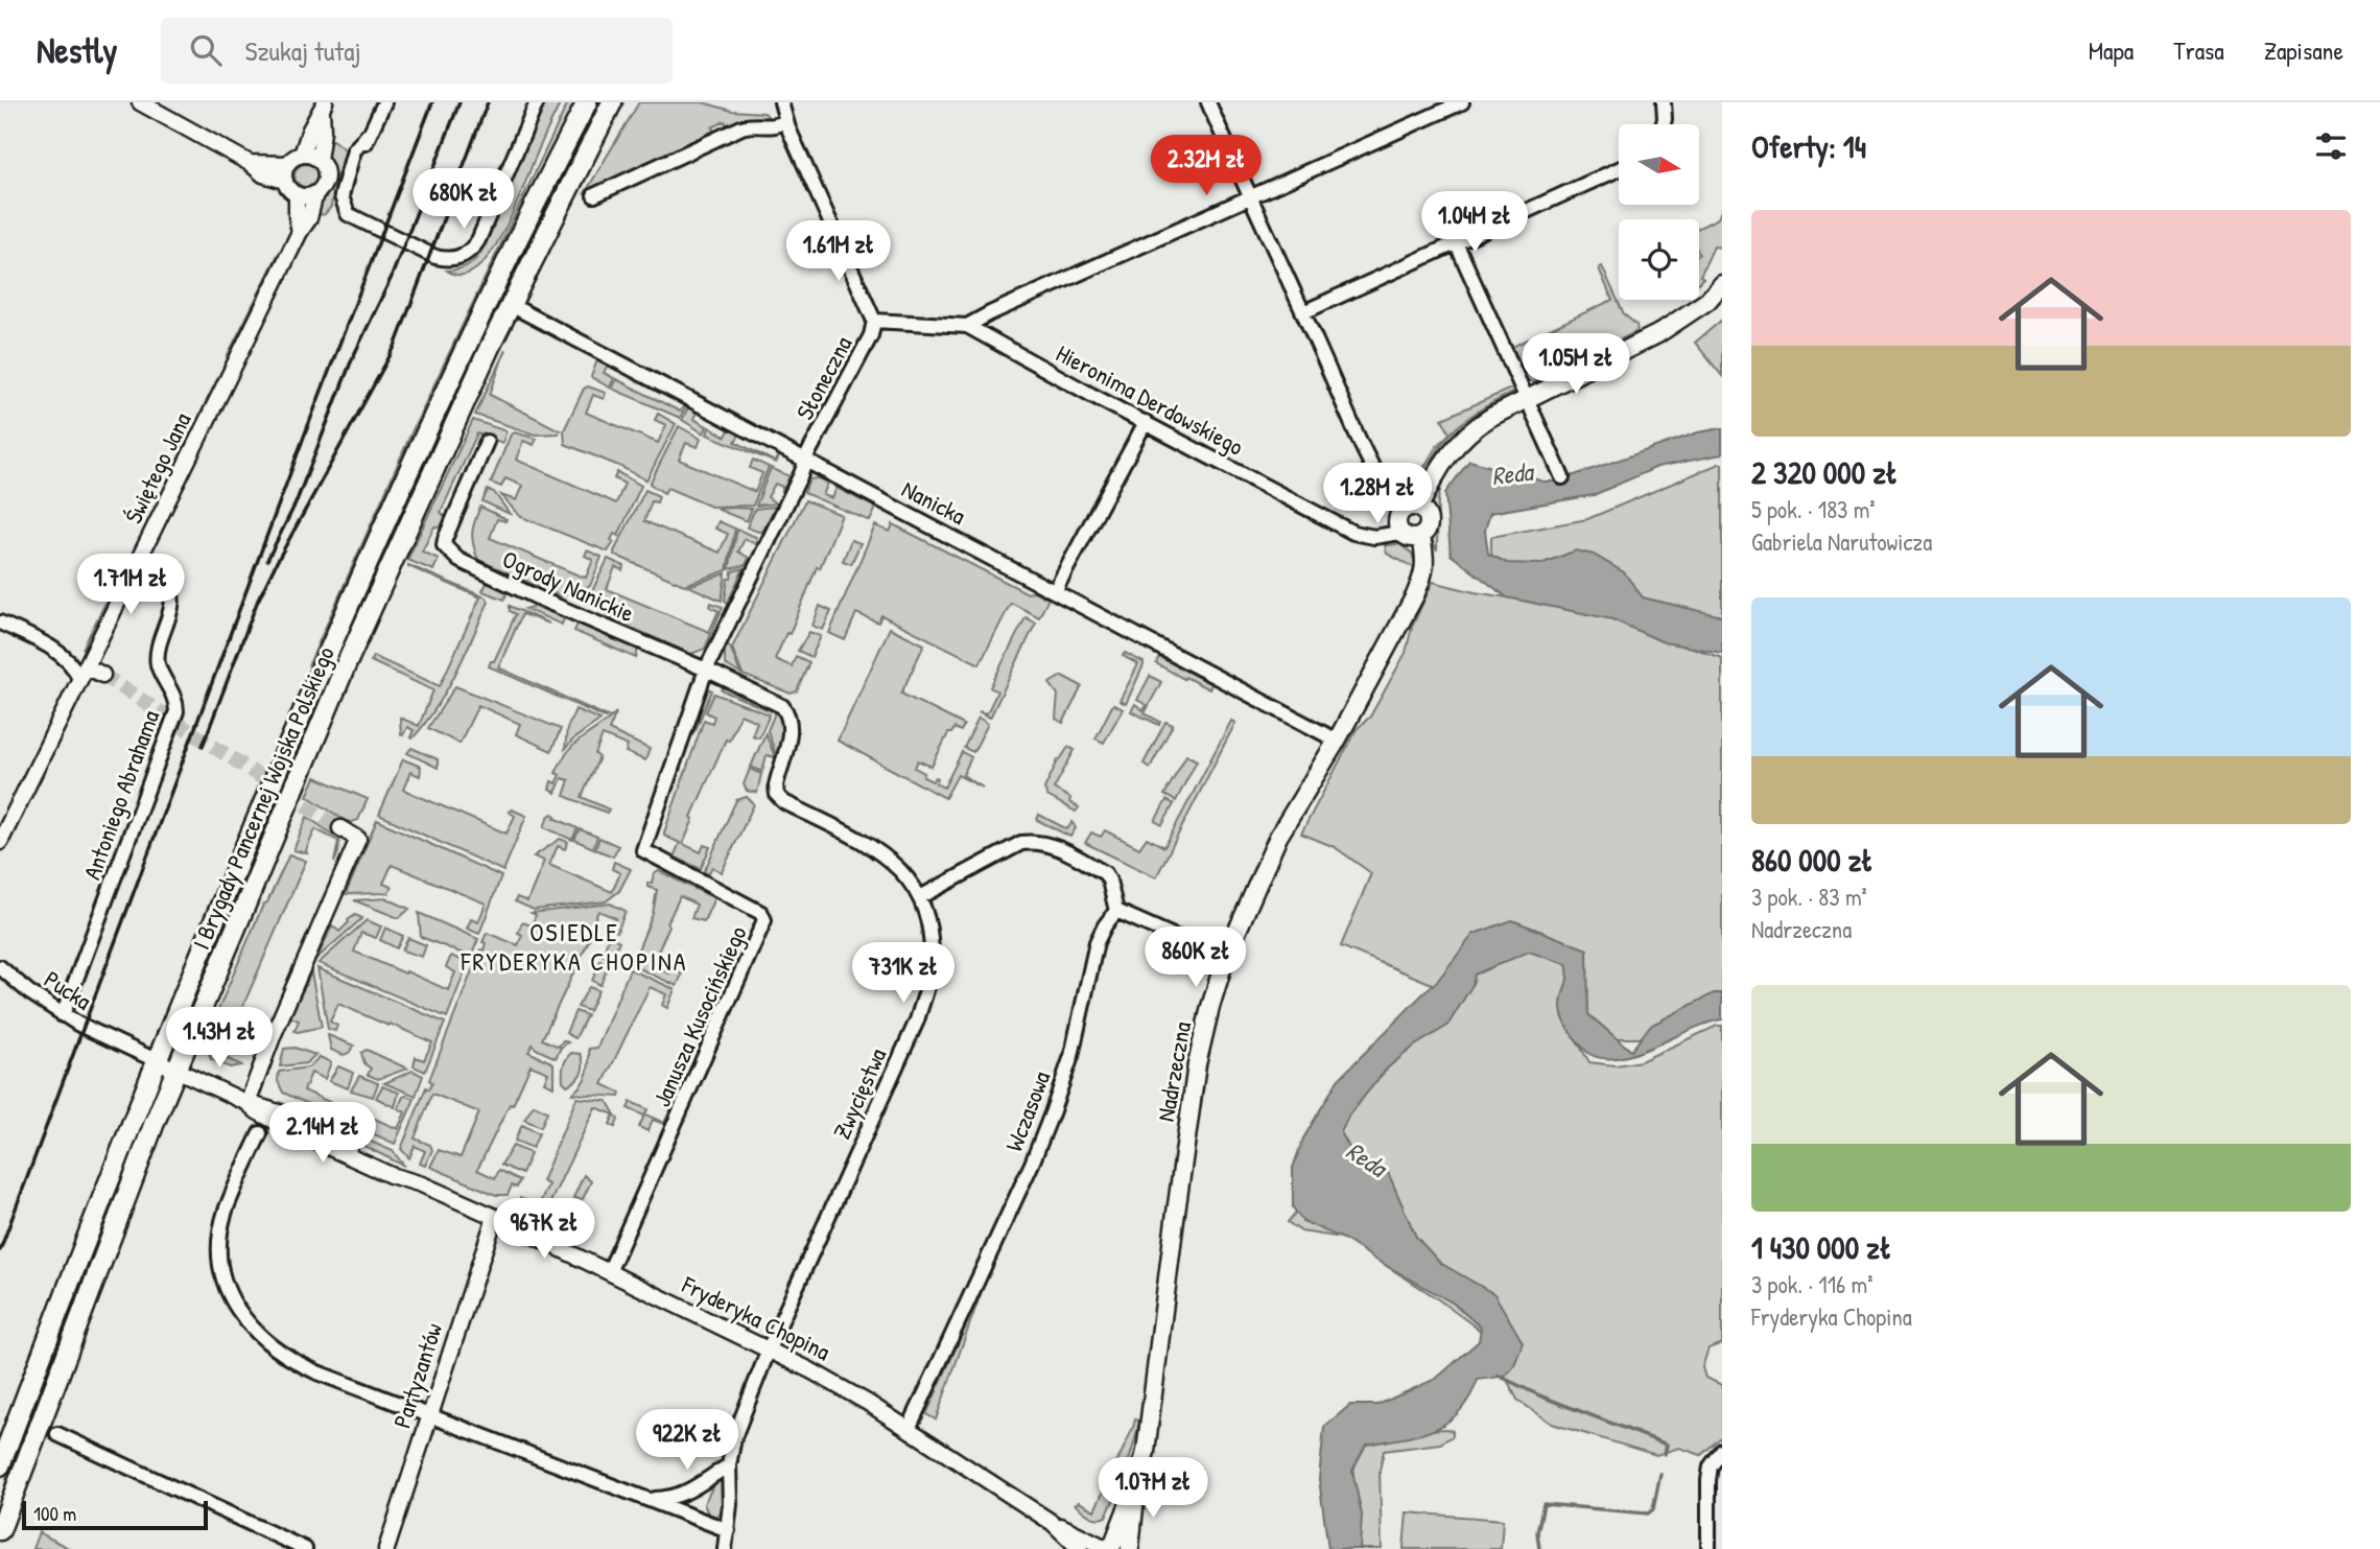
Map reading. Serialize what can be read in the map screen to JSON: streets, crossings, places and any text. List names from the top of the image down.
{
  "streets": {
    "main road": ["I Brygady Pancernej Wojska Polskiego", "Nadrzeczna"],
    "street": [
      "Słoneczna",
      "Hieronima Derdowskiego",
      "Świętego Jana",
      "Nanicka",
      "Ogrody Nanickie",
      "Antoniego Abrahama",
      "Pucka",
      "Janusza Kusocińskiego",
      "Zwycięstwa",
      "Wczasowa",
      "Fryderyka Chopina",
      "Partyzantów"
    ]
  },
  "crossings": [
    ["Słoneczna", "Hieronima Derdowskiego"],
    ["Słoneczna", "Nanicka"],
    ["Słoneczna", "Ogrody Nanickie"],
    ["Słoneczna", "Janusza Kusocińskiego"],
    ["Hieronima Derdowskiego", "Nadrzeczna"],
    ["Świętego Jana", "Antoniego Abrahama"],
    ["Nanicka", "I Brygady Pancernej Wojska Polskiego"],
    ["Nanicka", "Nadrzeczna"],
    ["Ogrody Nanickie", "Janusza Kusocińskiego"],
    ["Ogrody Nanickie", "Zwycięstwa"],
    ["Antoniego Abrahama", "Pucka"],
    ["I Brygady Pancernej Wojska Polskiego", "Pucka"],
    ["I Brygady Pancernej Wojska Polskiego", "Fryderyka Chopina"],
    ["Pucka", "Fryderyka Chopina"],
    ["Janusza Kusocińskiego", "Fryderyka Chopina"],
    ["Nadrzeczna", "Fryderyka Chopina"],
    ["Zwycięstwa", "Fryderyka Chopina"],
    ["Wczasowa", "Fryderyka Chopina"],
    ["Fryderyka Chopina", "Partyzantów"]
  ],
  "districts": ["OSIEDLE FRYDERYKA CHOPINA"],
  "water": ["Reda"],
  "scale_bar": "100 m",
  "north": "right",
  "page": {
    "header": "Nestly",
    "search": "Szukaj tutaj",
    "nav": ["Mapa", "Trasa", "Zapisane"],
    "heading": "Oferty: 14",
    "price": [
      "2.32M zł",
      "680K zł",
      "1.04M zł",
      "1.61M zł",
      "1.05M zł",
      "1.28M zł",
      "1.71M zł",
      "860K zł",
      "731K zł",
      "1.43M zł",
      "2.14M zł",
      "967K zł",
      "922K zł",
      "1.07M zł"
    ],
    "list": [
      {
        "name": "2 320 000 zł",
        "note": "5 pok. · 183 m² · Gabriela Narutowicza"
      },
      {
        "name": "860 000 zł",
        "note": "3 pok. · 83 m² · Nadrzeczna"
      },
      {
        "name": "1 430 000 zł",
        "note": "3 pok. · 116 m² · Fryderyka Chopina"
      }
    ],
    "scale": "100 m"
  }
}
